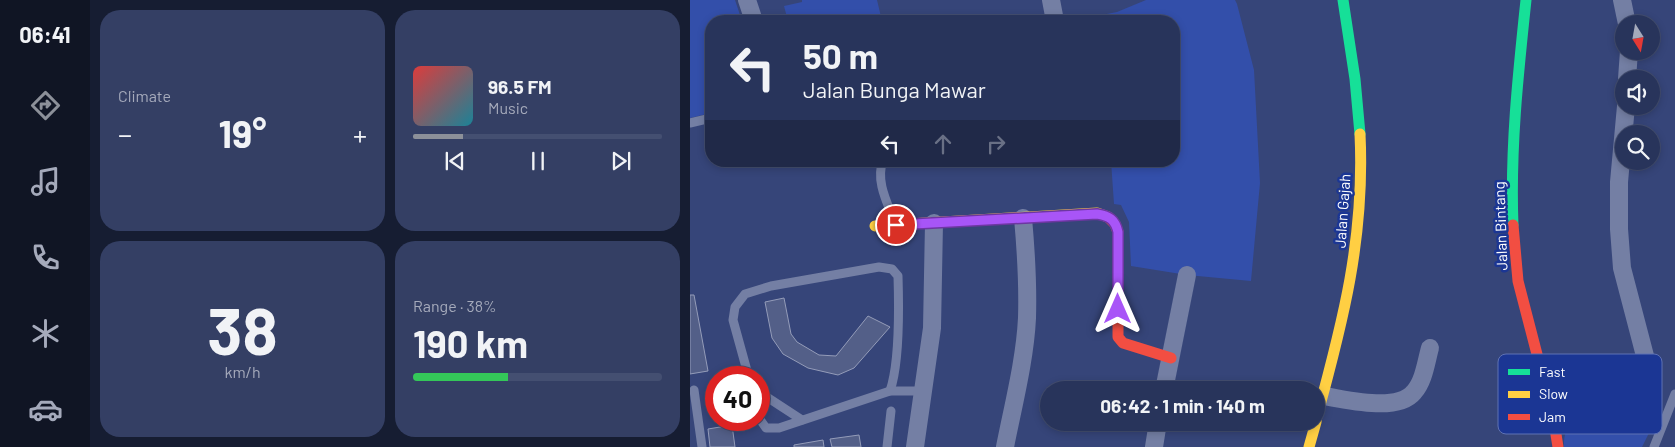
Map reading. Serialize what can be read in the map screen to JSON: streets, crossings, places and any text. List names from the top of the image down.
{
  "streets": {
    "street": ["Jalan Gajah", "Jalan Bintang"]
  },
  "legend": ["Fast", "Slow", "Jam"],
  "north": "bottom",
  "page": {
    "tabs": "06:41",
    "tile": [
      "Climate",
      ["38", "km/h"],
      ["Range · 38%", "190 km"]
    ],
    "turn": ["50 m", "Jalan Bunga Mawar"],
    "song": ["96.5 FM", "Music"],
    "heat": ["−", "19°", "+"],
    "limit": "40",
    "trip": "06:42 · 1 min · 140 m"
  }
}
